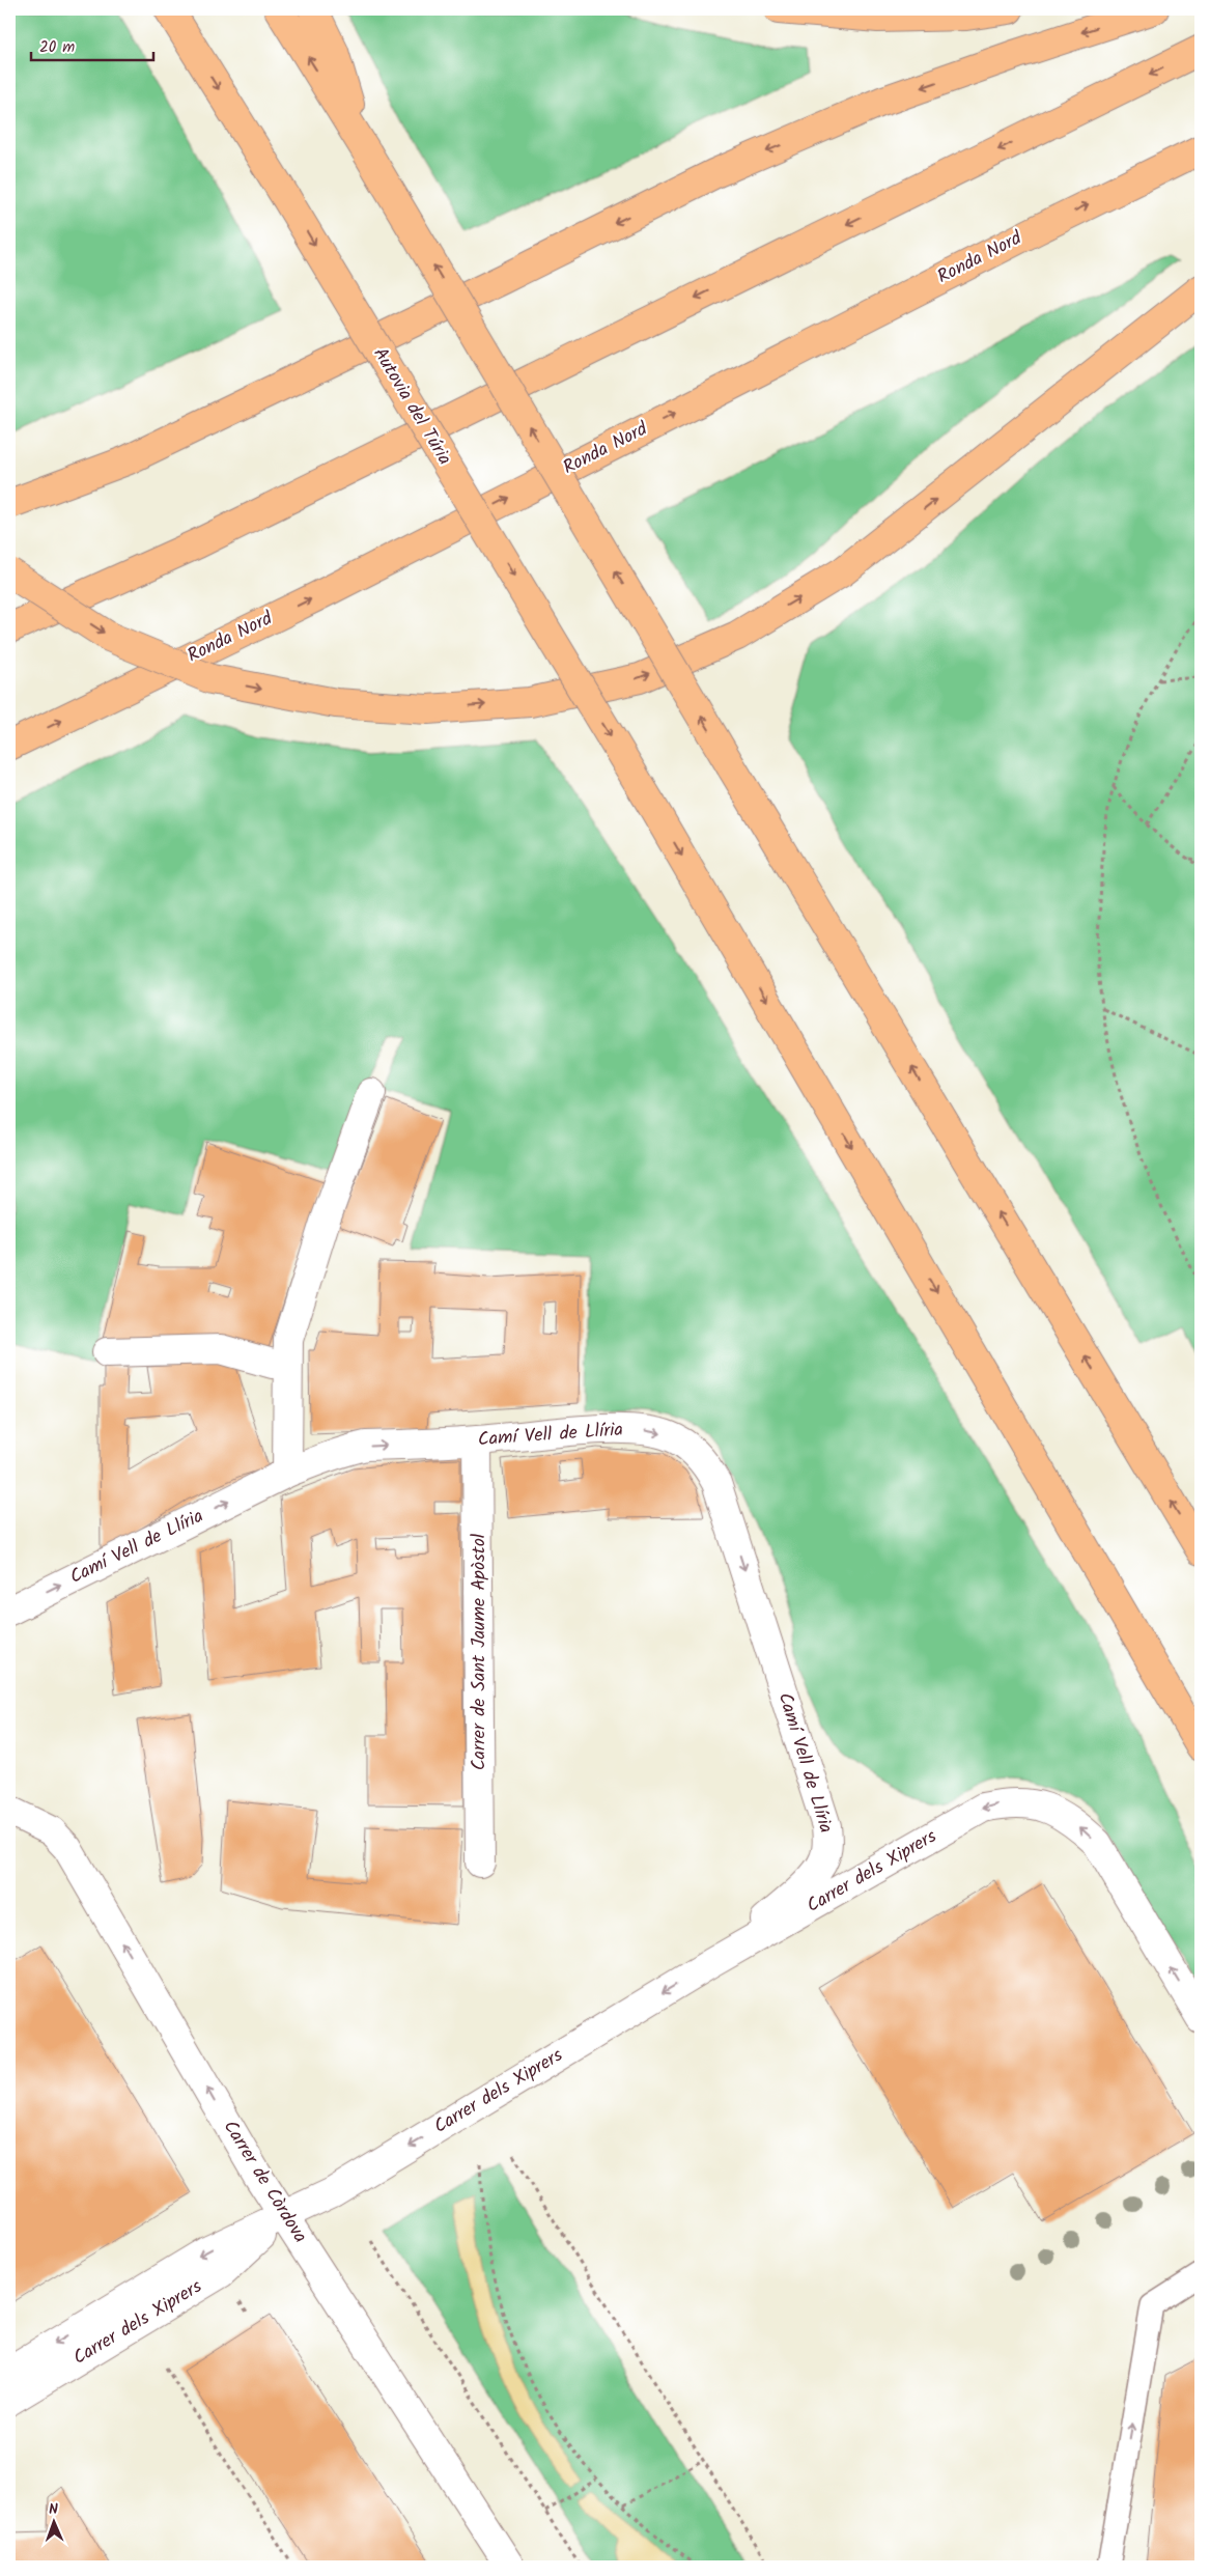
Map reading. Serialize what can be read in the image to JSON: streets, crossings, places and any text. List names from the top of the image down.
{
  "streets": {
    "highway": ["Ronda Nord", "Autovia del Túria"],
    "street": [
      "Camí Vell de Llíria",
      "Carrer de Sant Jaume Apòstol",
      "Carrer dels Xiprers",
      "Carrer de Còrdova"
    ]
  },
  "crossings": [
    ["Camí Vell de Llíria", "Carrer de Sant Jaume Apòstol"],
    ["Camí Vell de Llíria", "Carrer dels Xiprers"],
    ["Carrer dels Xiprers", "Carrer de Còrdova"]
  ],
  "one_way": ["Carrer dels Xiprers", "Carrer de Còrdova"],
  "scale_bar": "20 m",
  "north": "top"
}
